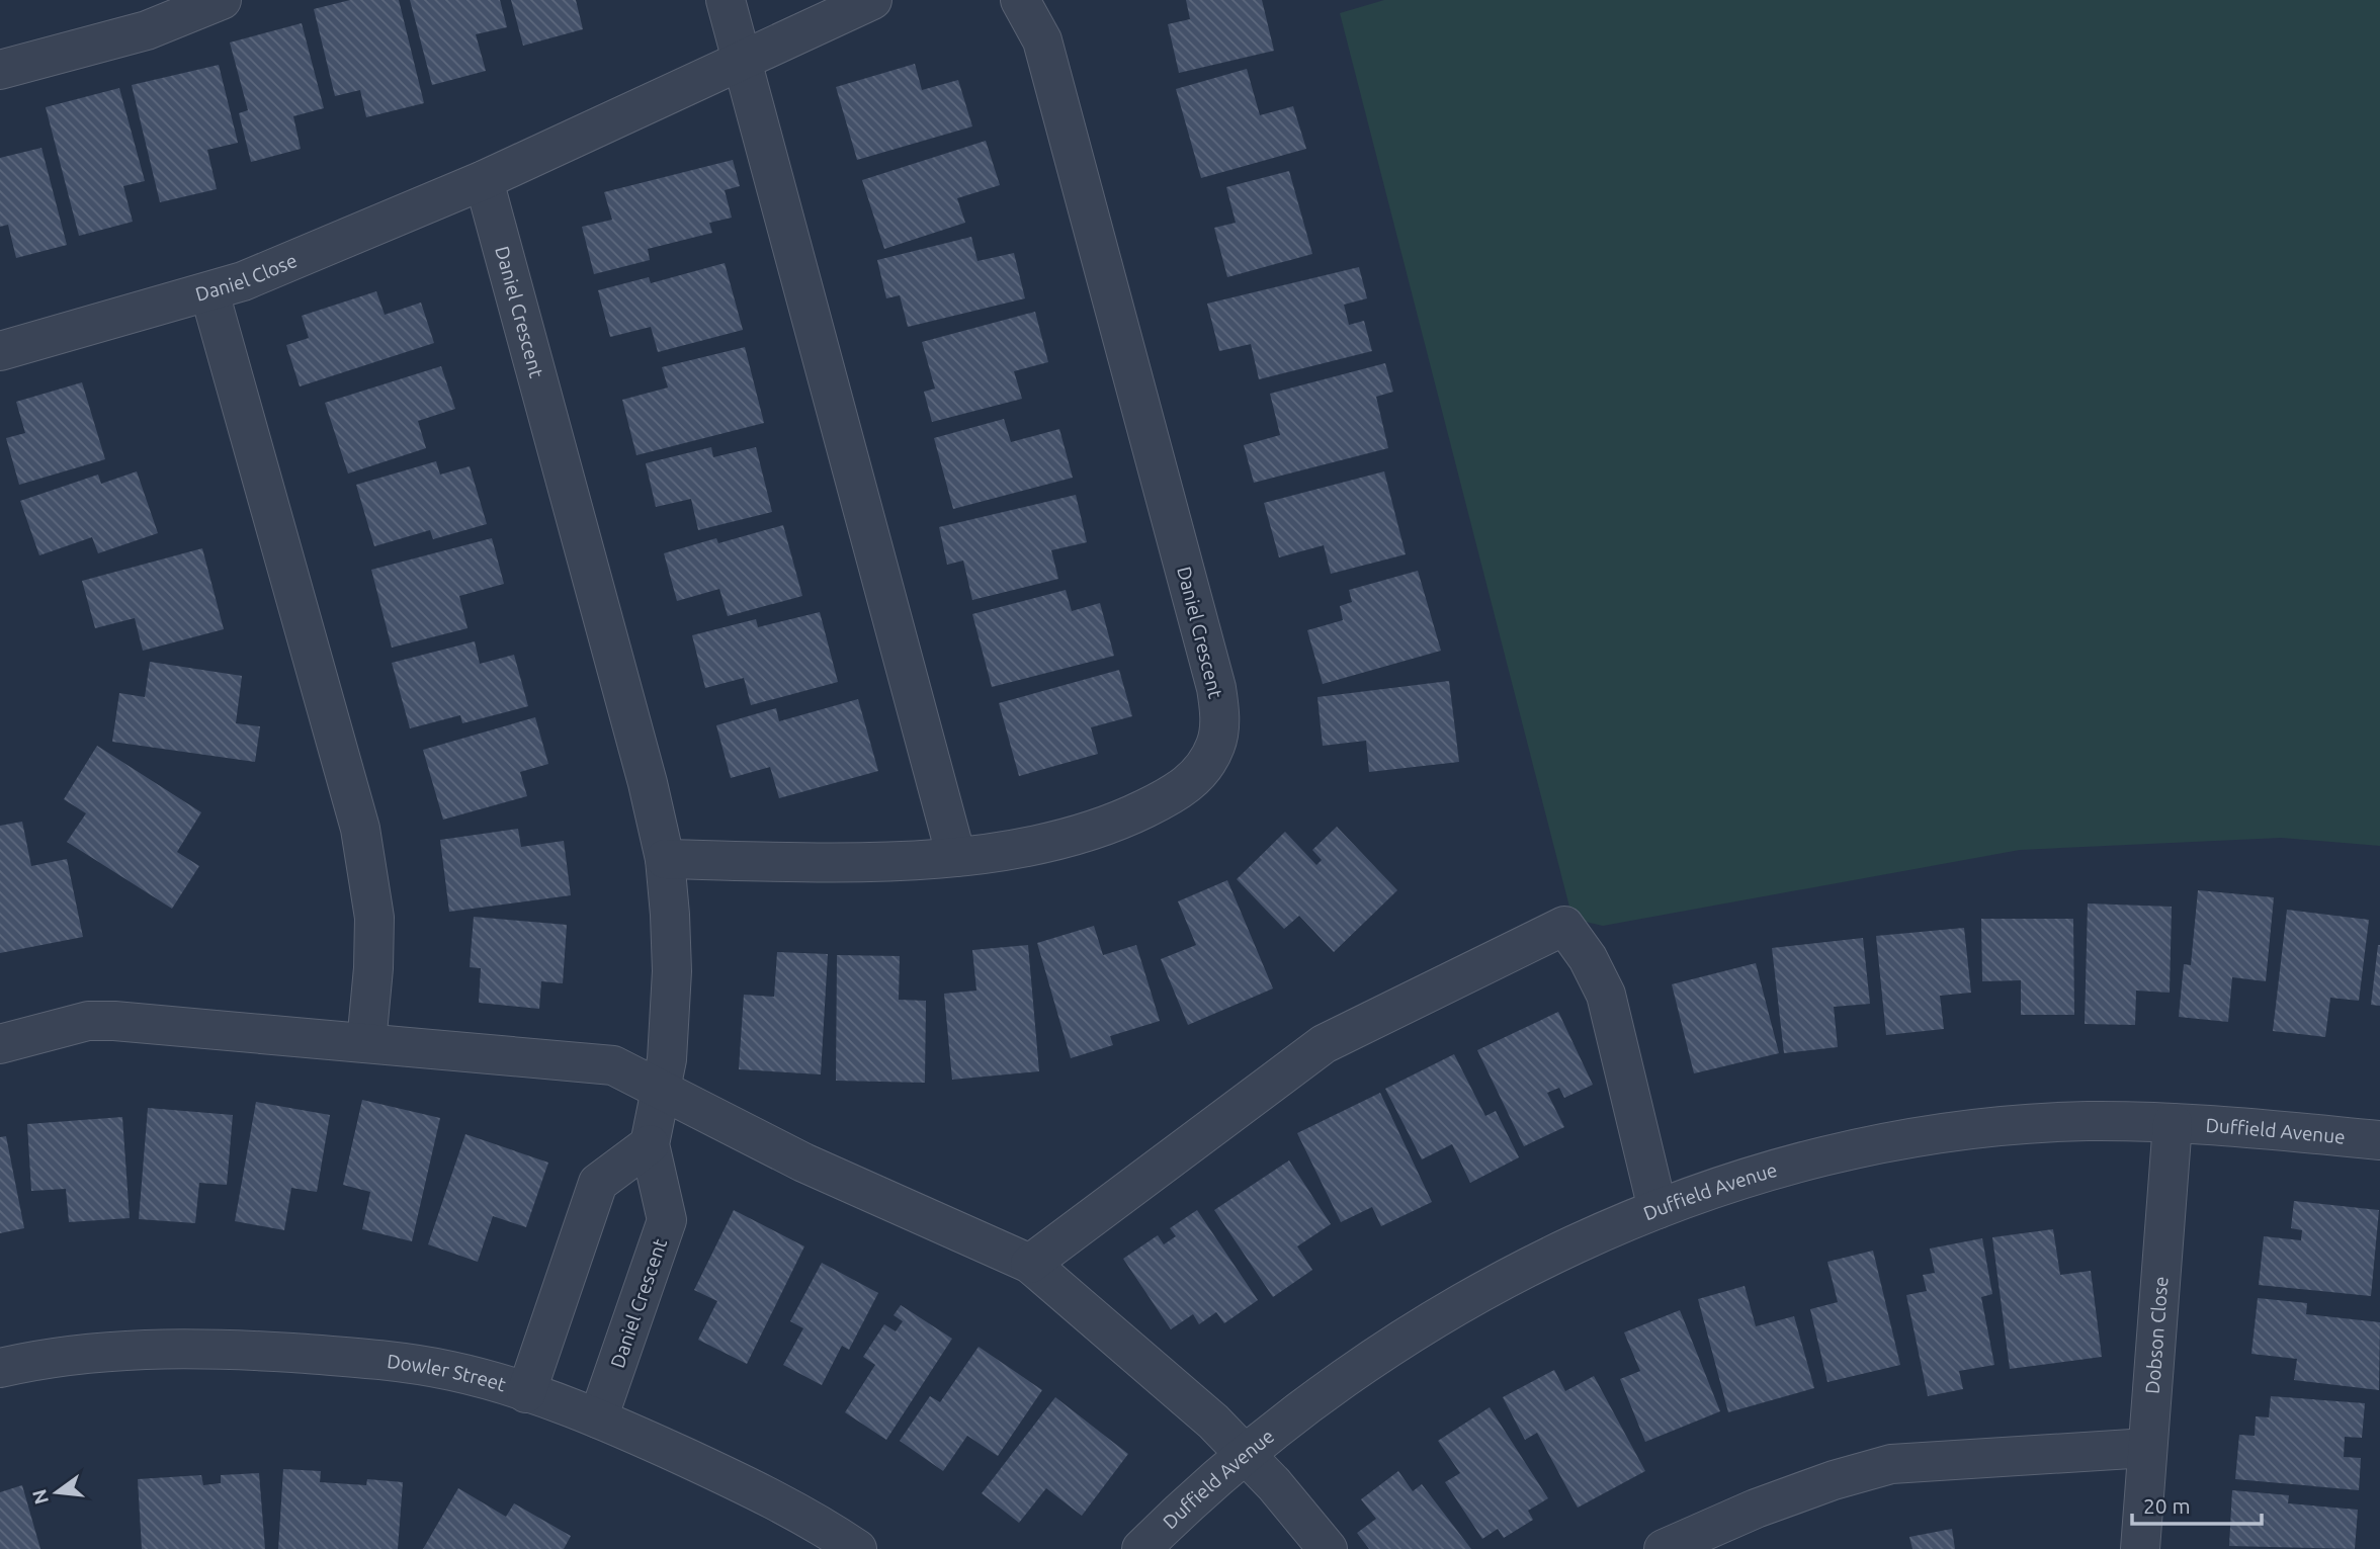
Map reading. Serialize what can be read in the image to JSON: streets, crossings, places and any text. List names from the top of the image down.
{
  "streets": {
    "street": [
      "Daniel Close",
      "Daniel Crescent",
      "Duffield Avenue",
      "Dobson Close",
      "Dowler Street"
    ]
  },
  "crossings": [
    ["Daniel Close", "Daniel Crescent"],
    ["Daniel Crescent", "Dowler Street"],
    ["Duffield Avenue", "Dobson Close"]
  ],
  "scale_bar": "20 m",
  "north": "left"
}
